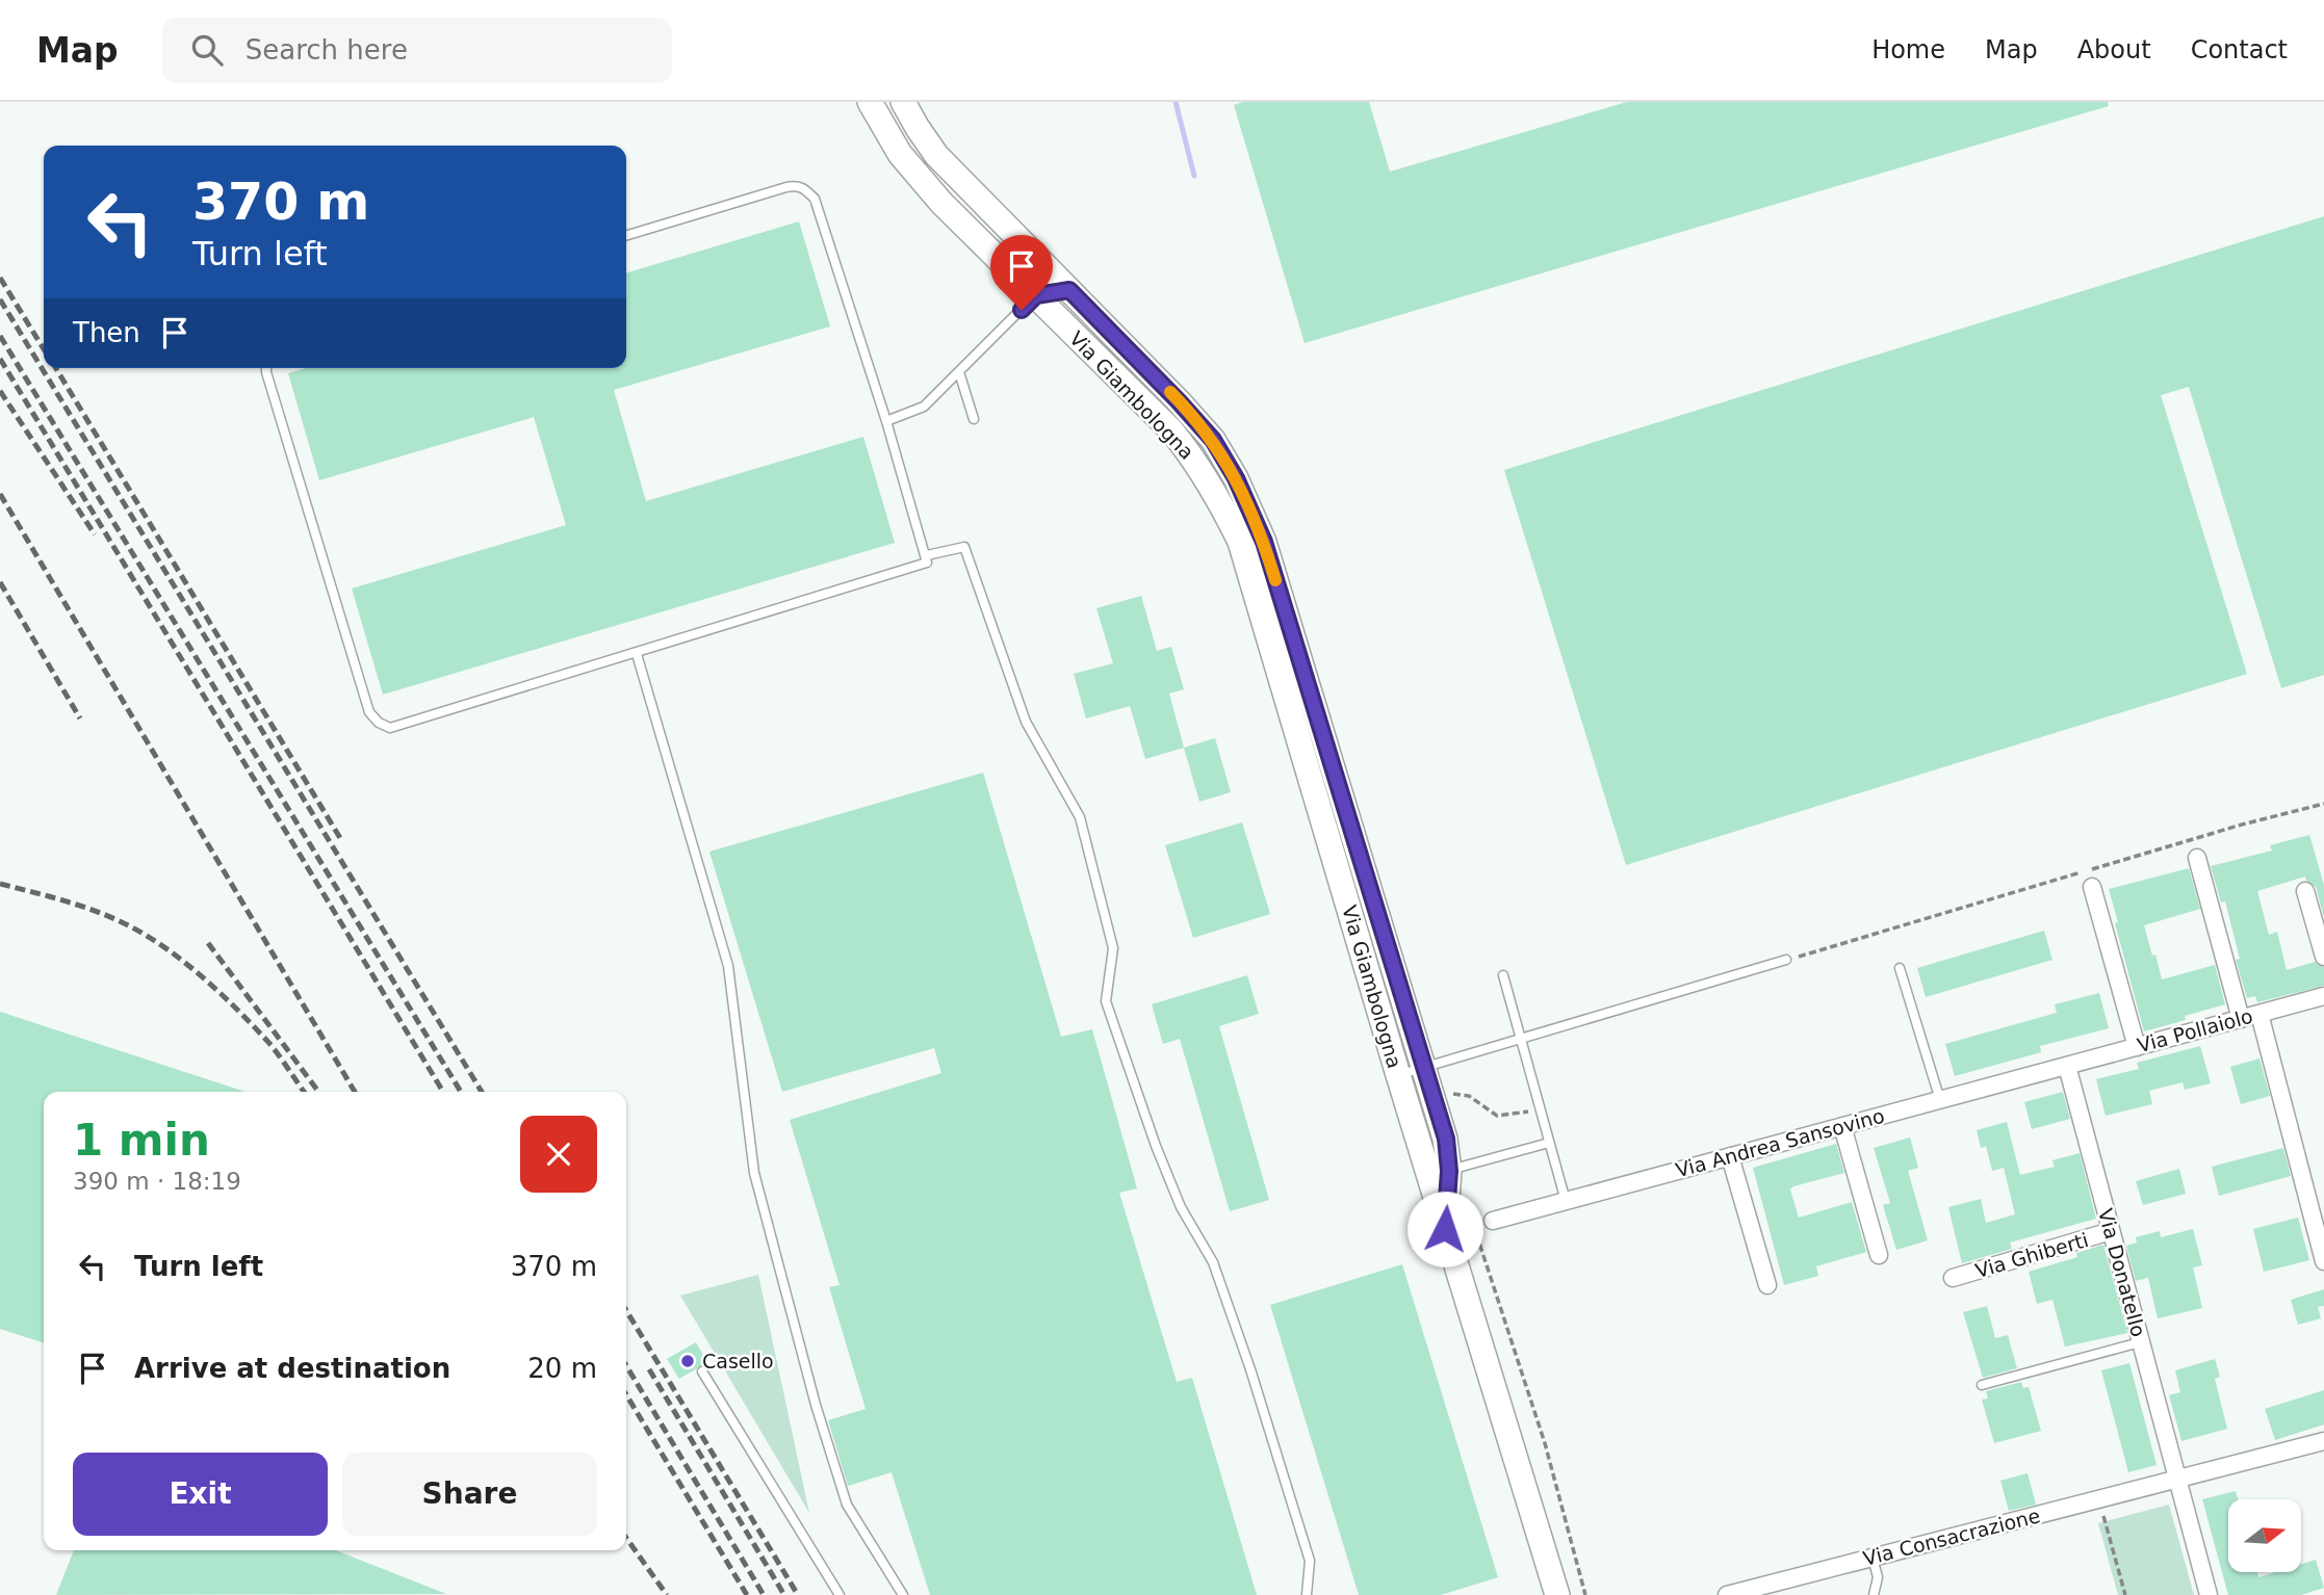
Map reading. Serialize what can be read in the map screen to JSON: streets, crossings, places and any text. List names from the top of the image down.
{
  "streets": {
    "street": [
      "Via Giambologna",
      "Via Pollaiolo",
      "Via Andrea Sansovino",
      "Via Ghiberti",
      "Via Donatello",
      "Via Consacrazione"
    ]
  },
  "crossings": [
    ["Via Pollaiolo", "Via Andrea Sansovino"],
    ["Via Pollaiolo", "Via Donatello"],
    ["Via Andrea Sansovino", "Via Donatello"],
    ["Via Ghiberti", "Via Donatello"],
    ["Via Donatello", "Via Consacrazione"]
  ],
  "places": ["Casello"],
  "north": "right",
  "page": {
    "header": "Map",
    "search": "Search here",
    "nav": [
      "Home",
      "Map",
      "About",
      "Contact"
    ],
    "turn": ["370 m", "Turn left"],
    "then": "Then",
    "heading": ["1 min", "390 m · 18:19"],
    "list": [
      {
        "name": "Turn left",
        "value": "370 m"
      },
      {
        "name": "Arrive at destination",
        "value": "20 m"
      }
    ],
    "buttons": ["Exit", "Share"]
  }
}
